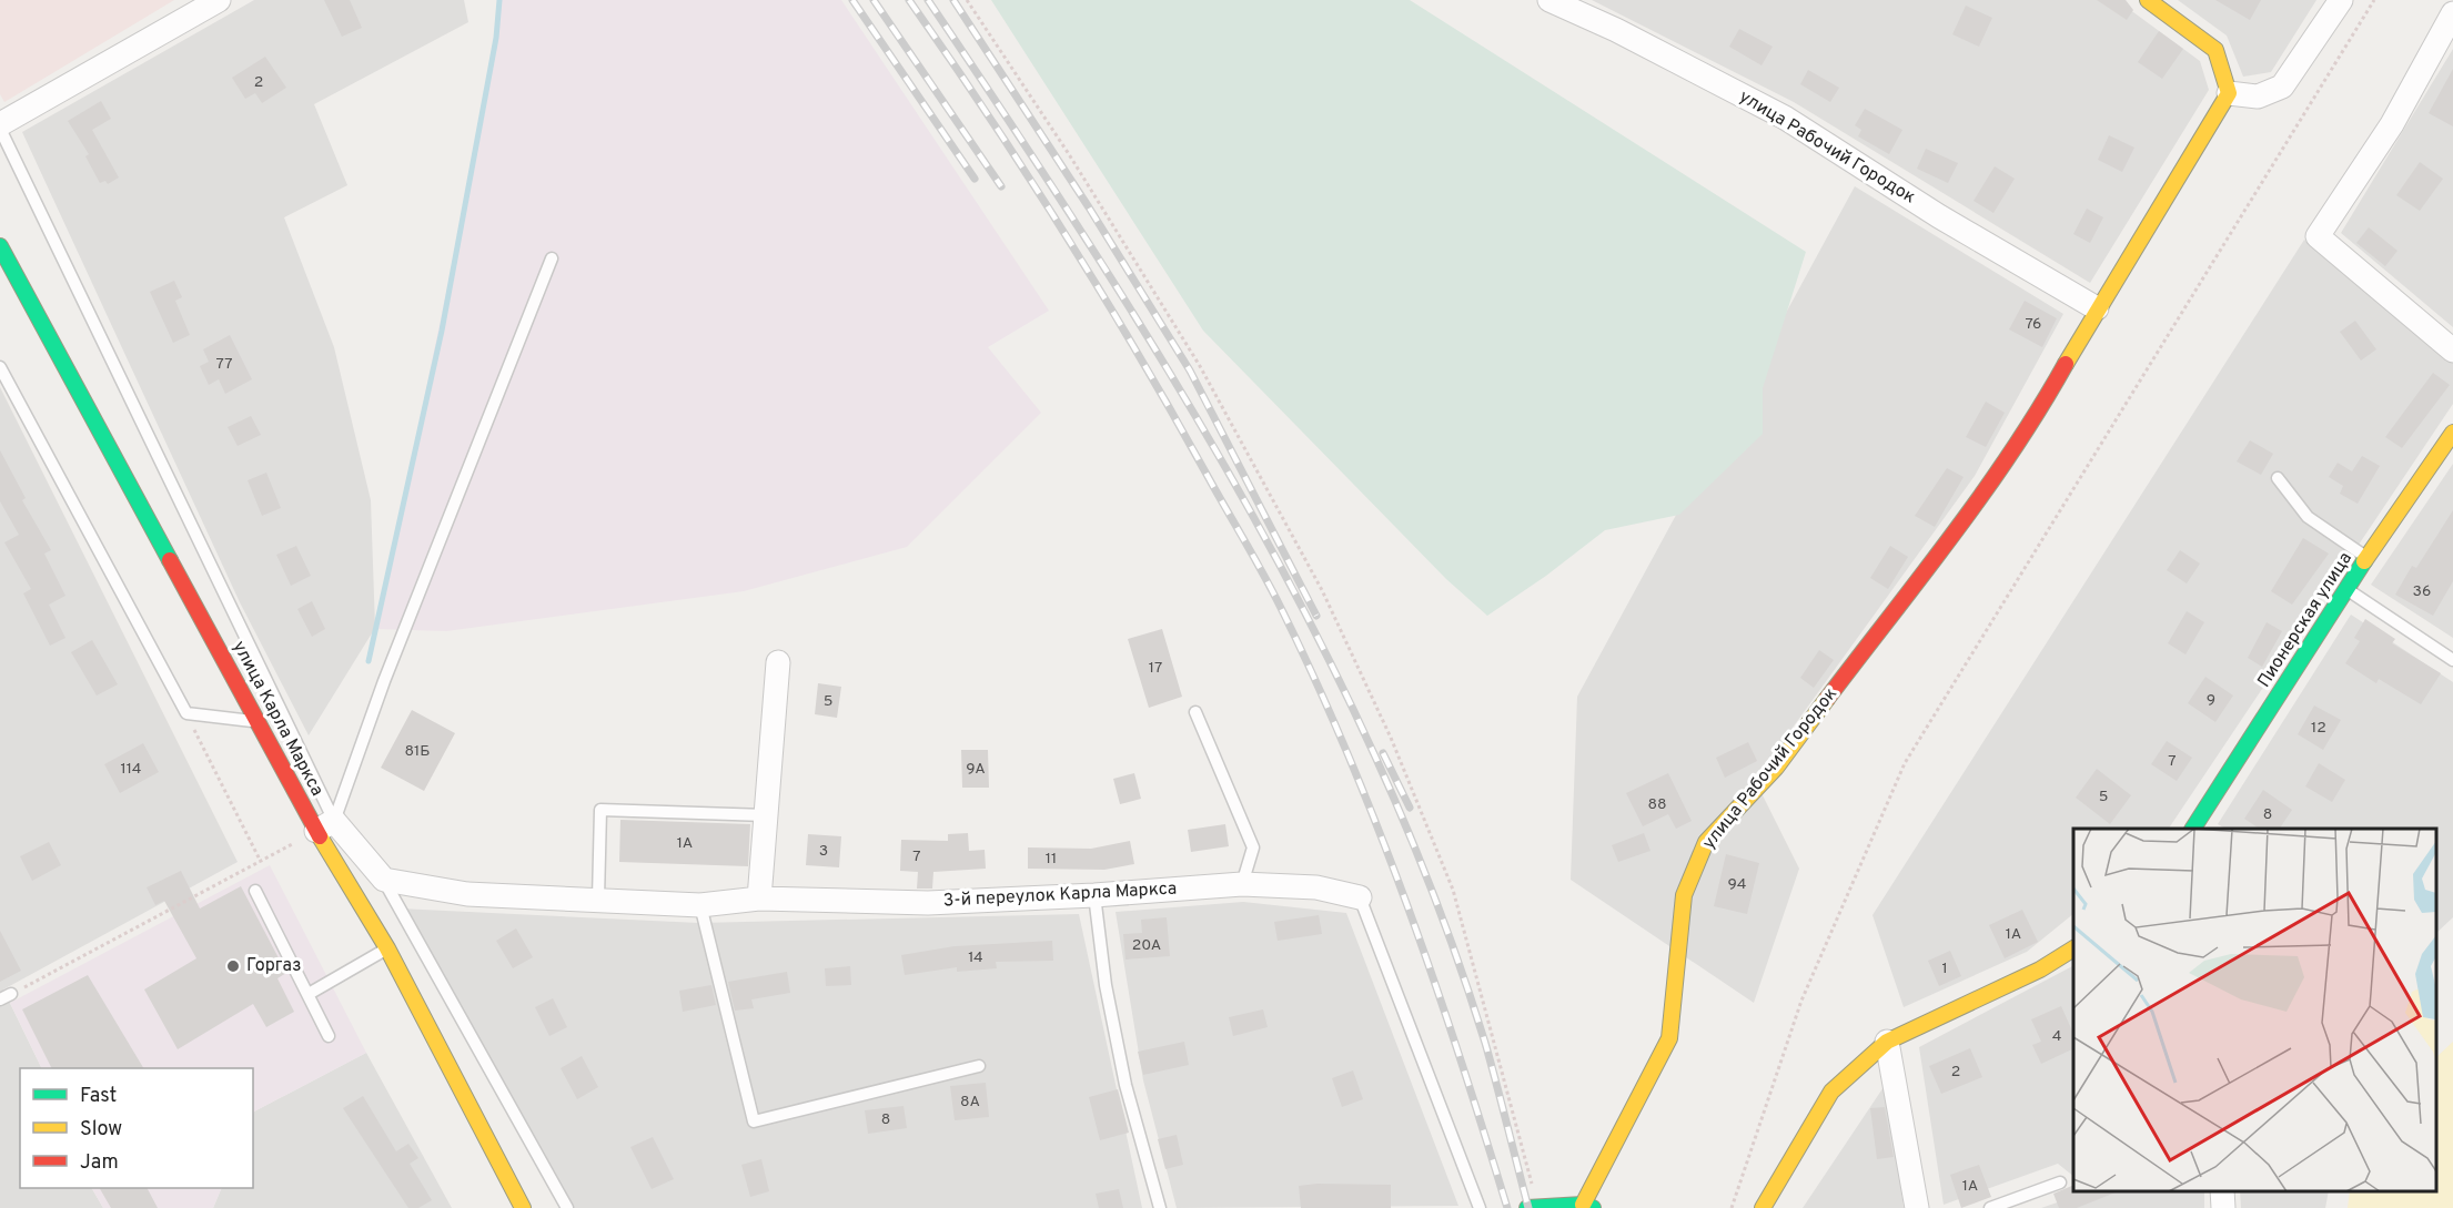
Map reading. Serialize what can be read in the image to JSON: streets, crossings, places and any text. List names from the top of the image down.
{
  "streets": {
    "street": [
      "улица Рабочий Городок",
      "Пионерская улица",
      "улица Карла Маркса",
      "3-й переулок Карла Маркса"
    ]
  },
  "places": ["Горгаз"],
  "house_numbers": [
    "2",
    "76",
    "77",
    "36",
    "17",
    "9",
    "5",
    "12",
    "81Б",
    "7",
    "114",
    "9А",
    "5",
    "88",
    "8",
    "1А",
    "3",
    "7",
    "11",
    "94",
    "1А",
    "20А",
    "14",
    "1",
    "4",
    "2",
    "8А",
    "8",
    "1А"
  ],
  "legend": ["Fast", "Slow", "Jam"]
}
